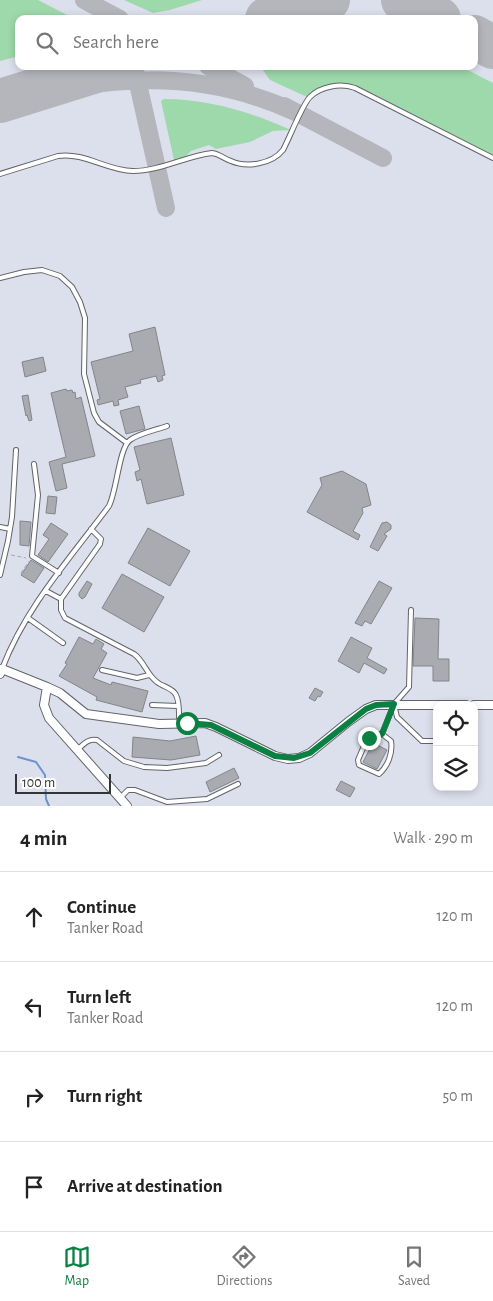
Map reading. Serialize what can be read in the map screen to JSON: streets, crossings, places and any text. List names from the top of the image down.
{
  "scale_bar": "100 m",
  "page": {
    "search": "Search here",
    "scale": "100 m",
    "heading": ["4 min", "Walk · 290 m"],
    "list": [
      ["Continue", "Tanker Road", "120 m"],
      ["Turn left", "Tanker Road", "120 m"],
      ["Turn right", "50 m"],
      "Arrive at destination"
    ],
    "nav": ["Map", "Directions", "Saved"]
  }
}
